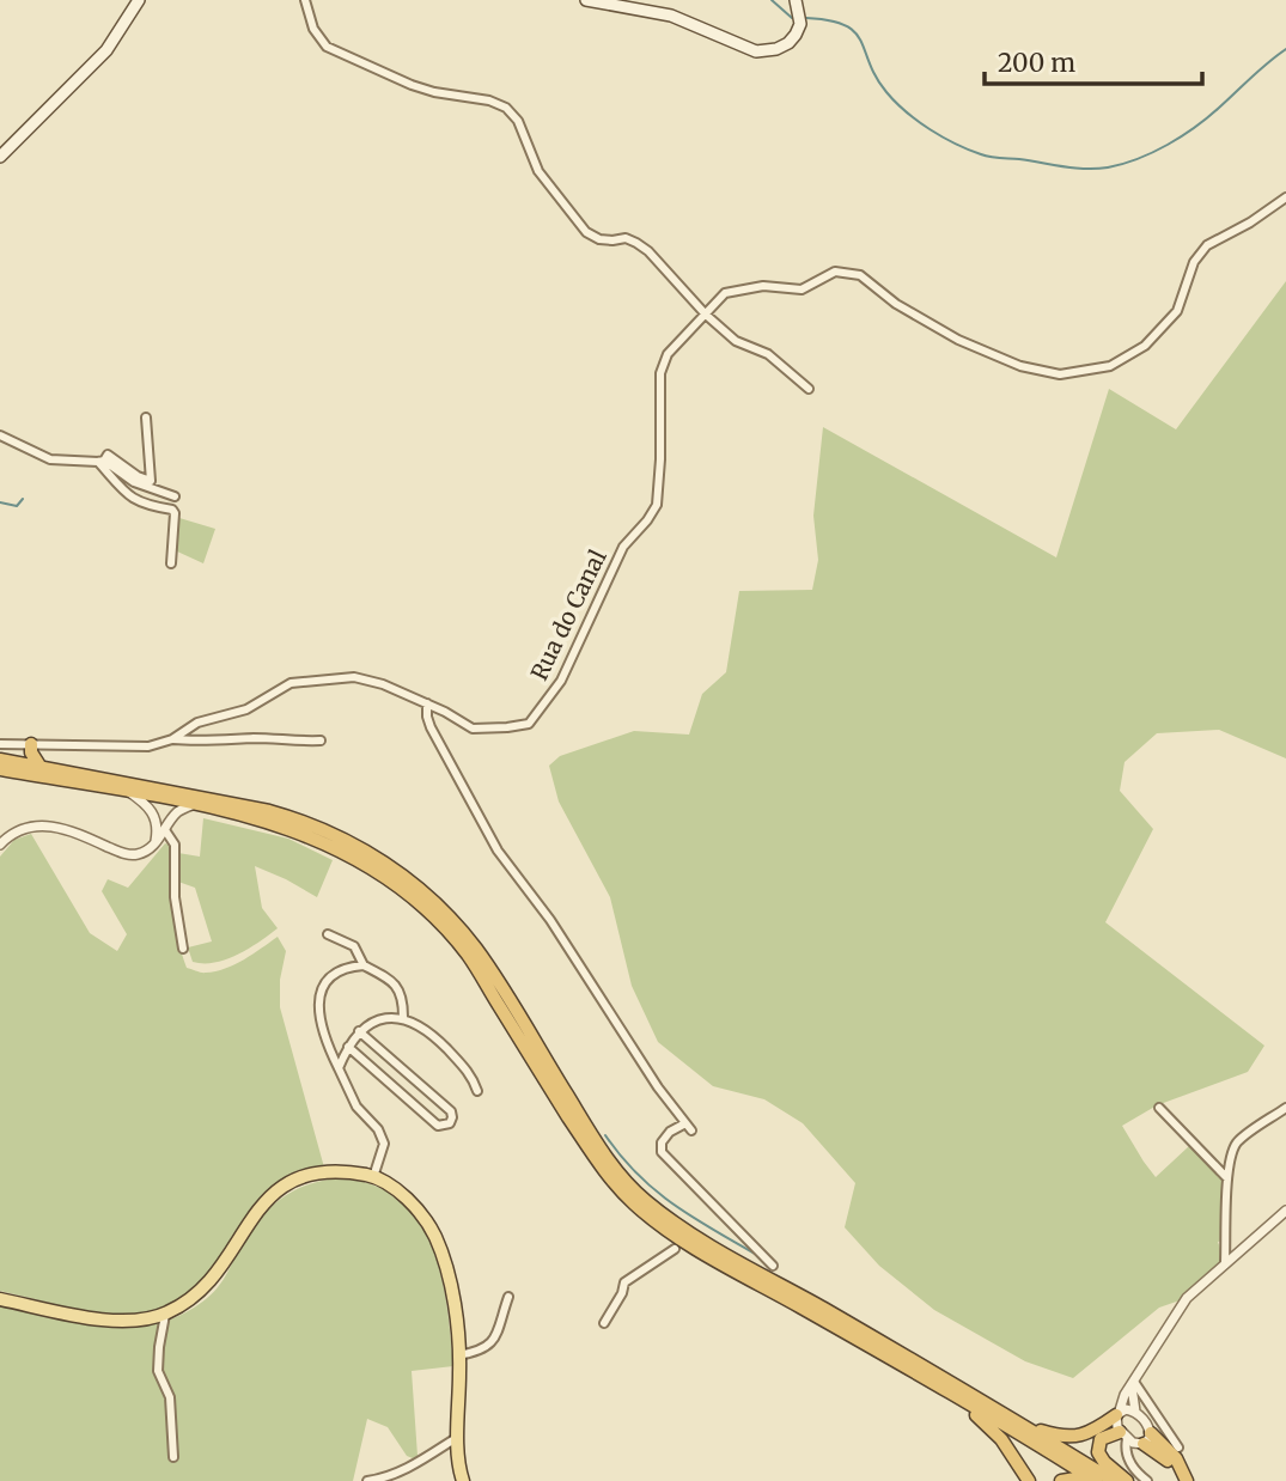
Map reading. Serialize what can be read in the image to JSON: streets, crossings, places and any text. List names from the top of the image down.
{
  "streets": {
    "street": ["Rua do Canal"]
  },
  "scale_bar": "200 m"
}
